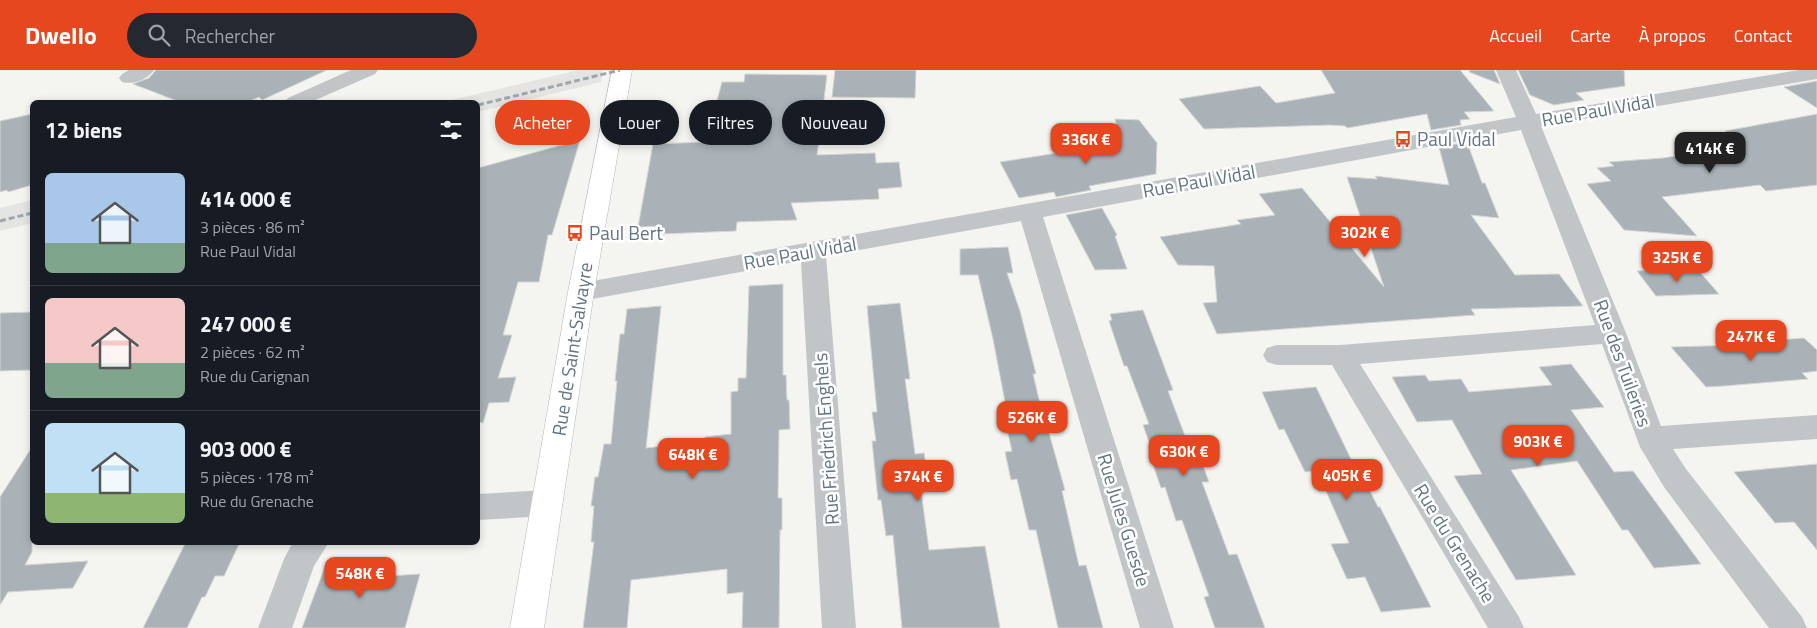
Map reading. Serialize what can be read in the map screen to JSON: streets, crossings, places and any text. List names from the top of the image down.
{
  "streets": {
    "street": [
      "Rue Paul Vidal",
      "Rue de Saint-Salvayre",
      "Rue des Tuileries",
      "Rue Friedrich Enghels",
      "Rue Jules Guesde",
      "Rue du Grenache"
    ]
  },
  "crossings": [
    ["Rue Paul Vidal", "Rue de Saint-Salvayre"],
    ["Rue Paul Vidal", "Rue des Tuileries"],
    ["Rue Paul Vidal", "Rue Friedrich Enghels"],
    ["Rue Paul Vidal", "Rue Jules Guesde"]
  ],
  "places": {
    "bus stop": ["Paul Vidal", "Paul Bert"]
  },
  "page": {
    "header": "Dwello",
    "search": "Rechercher",
    "nav": [
      "Accueil",
      "Carte",
      "À propos",
      "Contact"
    ],
    "chip": [
      "Acheter",
      "Louer",
      "Filtres",
      "Nouveau"
    ],
    "heading": "12 biens",
    "price": [
      "336K €",
      "414K €",
      "302K €",
      "325K €",
      "247K €",
      "526K €",
      "903K €",
      "630K €",
      "648K €",
      "405K €",
      "374K €",
      "548K €"
    ],
    "list": [
      {
        "name": "414 000 €",
        "note": "3 pièces · 86 m² · Rue Paul Vidal"
      },
      {
        "name": "247 000 €",
        "note": "2 pièces · 62 m² · Rue du Carignan"
      },
      {
        "name": "903 000 €",
        "note": "5 pièces · 178 m² · Rue du Grenache"
      }
    ]
  }
}
